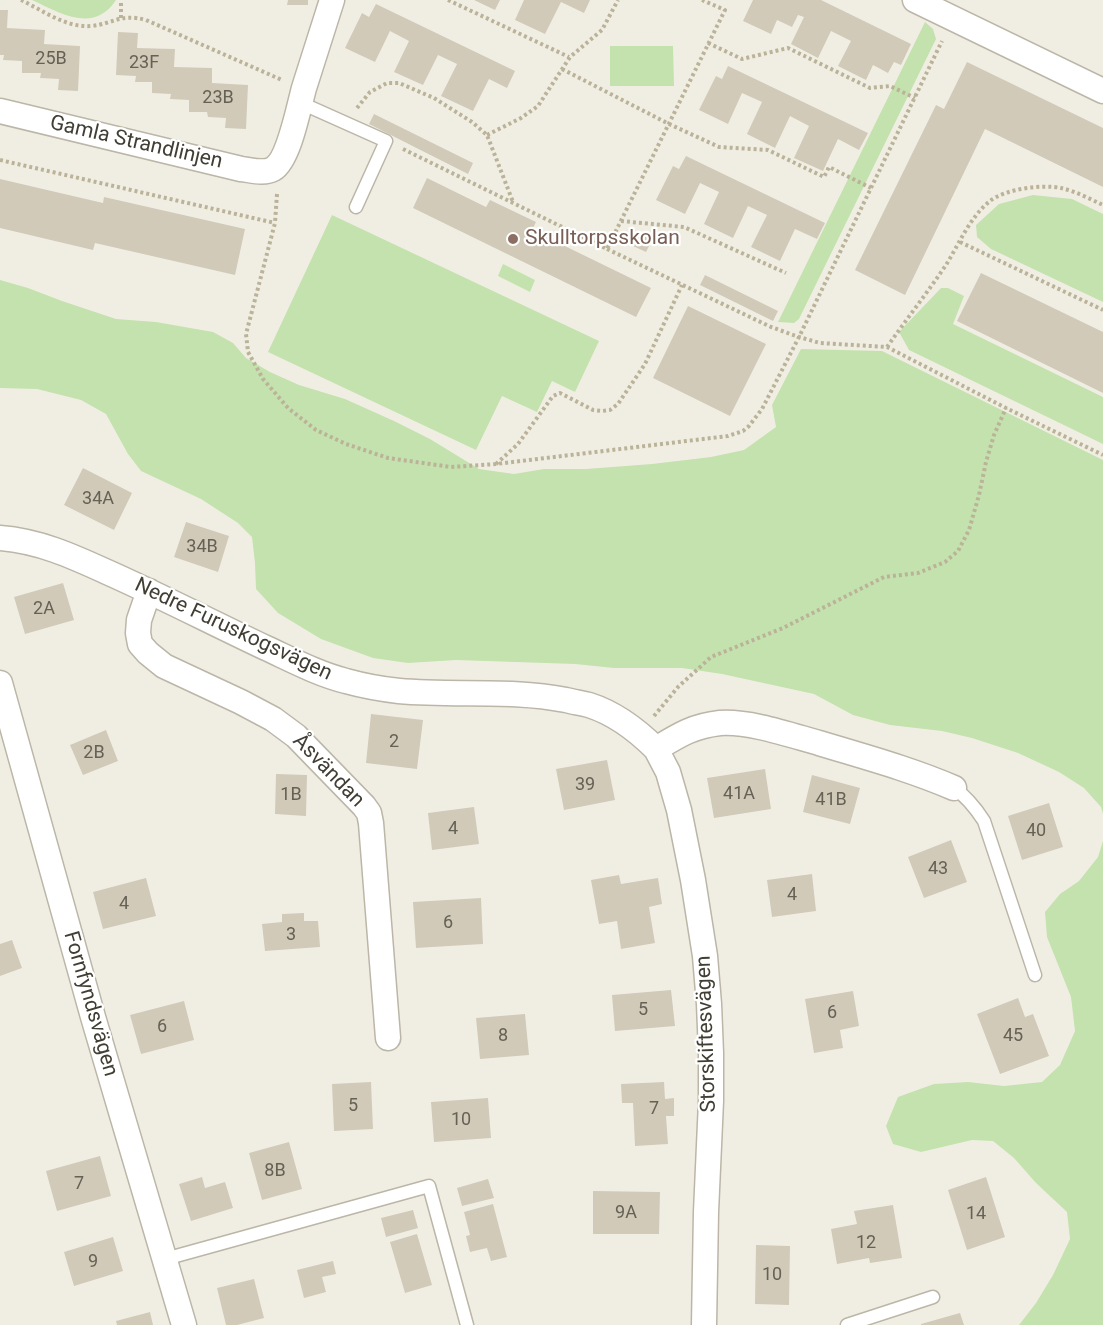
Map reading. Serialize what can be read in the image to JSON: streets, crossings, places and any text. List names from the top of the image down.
{
  "streets": {
    "street": [
      "Gamla Strandlinjen",
      "Nedre Furuskogsvägen",
      "Åsvändan",
      "Fornfyndsvägen",
      "Storskiftesvägen"
    ]
  },
  "crossings": [
    ["Nedre Furuskogsvägen", "Åsvändan"],
    ["Nedre Furuskogsvägen", "Storskiftesvägen"]
  ],
  "places": ["Skulltorpsskolan"],
  "house_numbers": [
    "25B",
    "23F",
    "23B",
    "34A",
    "34B",
    "2A",
    "2",
    "2B",
    "39",
    "41A",
    "1B",
    "41B",
    "4",
    "40",
    "43",
    "4",
    "4",
    "6",
    "3",
    "5",
    "6",
    "6",
    "8",
    "45",
    "5",
    "7",
    "10",
    "8B",
    "7",
    "9A",
    "14",
    "12",
    "9",
    "10"
  ]
}
